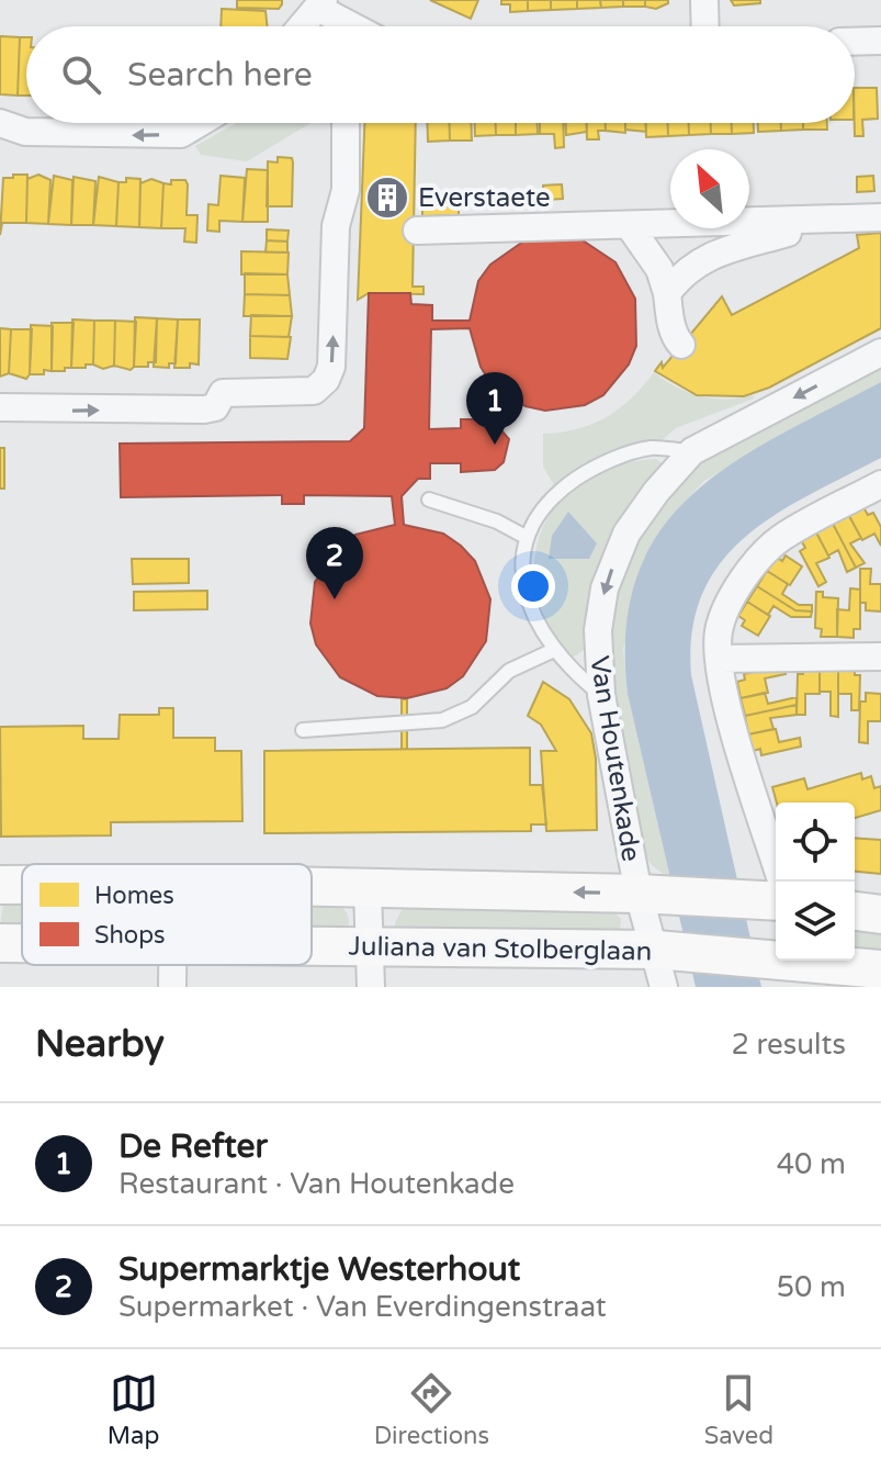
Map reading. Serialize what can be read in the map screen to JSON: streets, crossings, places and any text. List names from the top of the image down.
{
  "streets": {
    "street": ["Van Houtenkade", "Juliana van Stolberglaan"]
  },
  "crossings": [
    ["Van Houtenkade", "Juliana van Stolberglaan"]
  ],
  "places": {
    "building": ["Everstaete"]
  },
  "legend": ["Homes", "Shops"],
  "north": "top left",
  "page": {
    "search": "Search here",
    "pins": ["1", "2"],
    "heading": ["Nearby", "2 results"],
    "list": [
      {
        "mark": "1",
        "name": "De Refter",
        "note": "Restaurant · Van Houtenkade",
        "value": "40 m"
      },
      {
        "mark": "2",
        "name": "Supermarktje Westerhout",
        "note": "Supermarket · Van Everdingenstraat",
        "value": "50 m"
      }
    ],
    "nav": ["Map", "Directions", "Saved"]
  }
}
